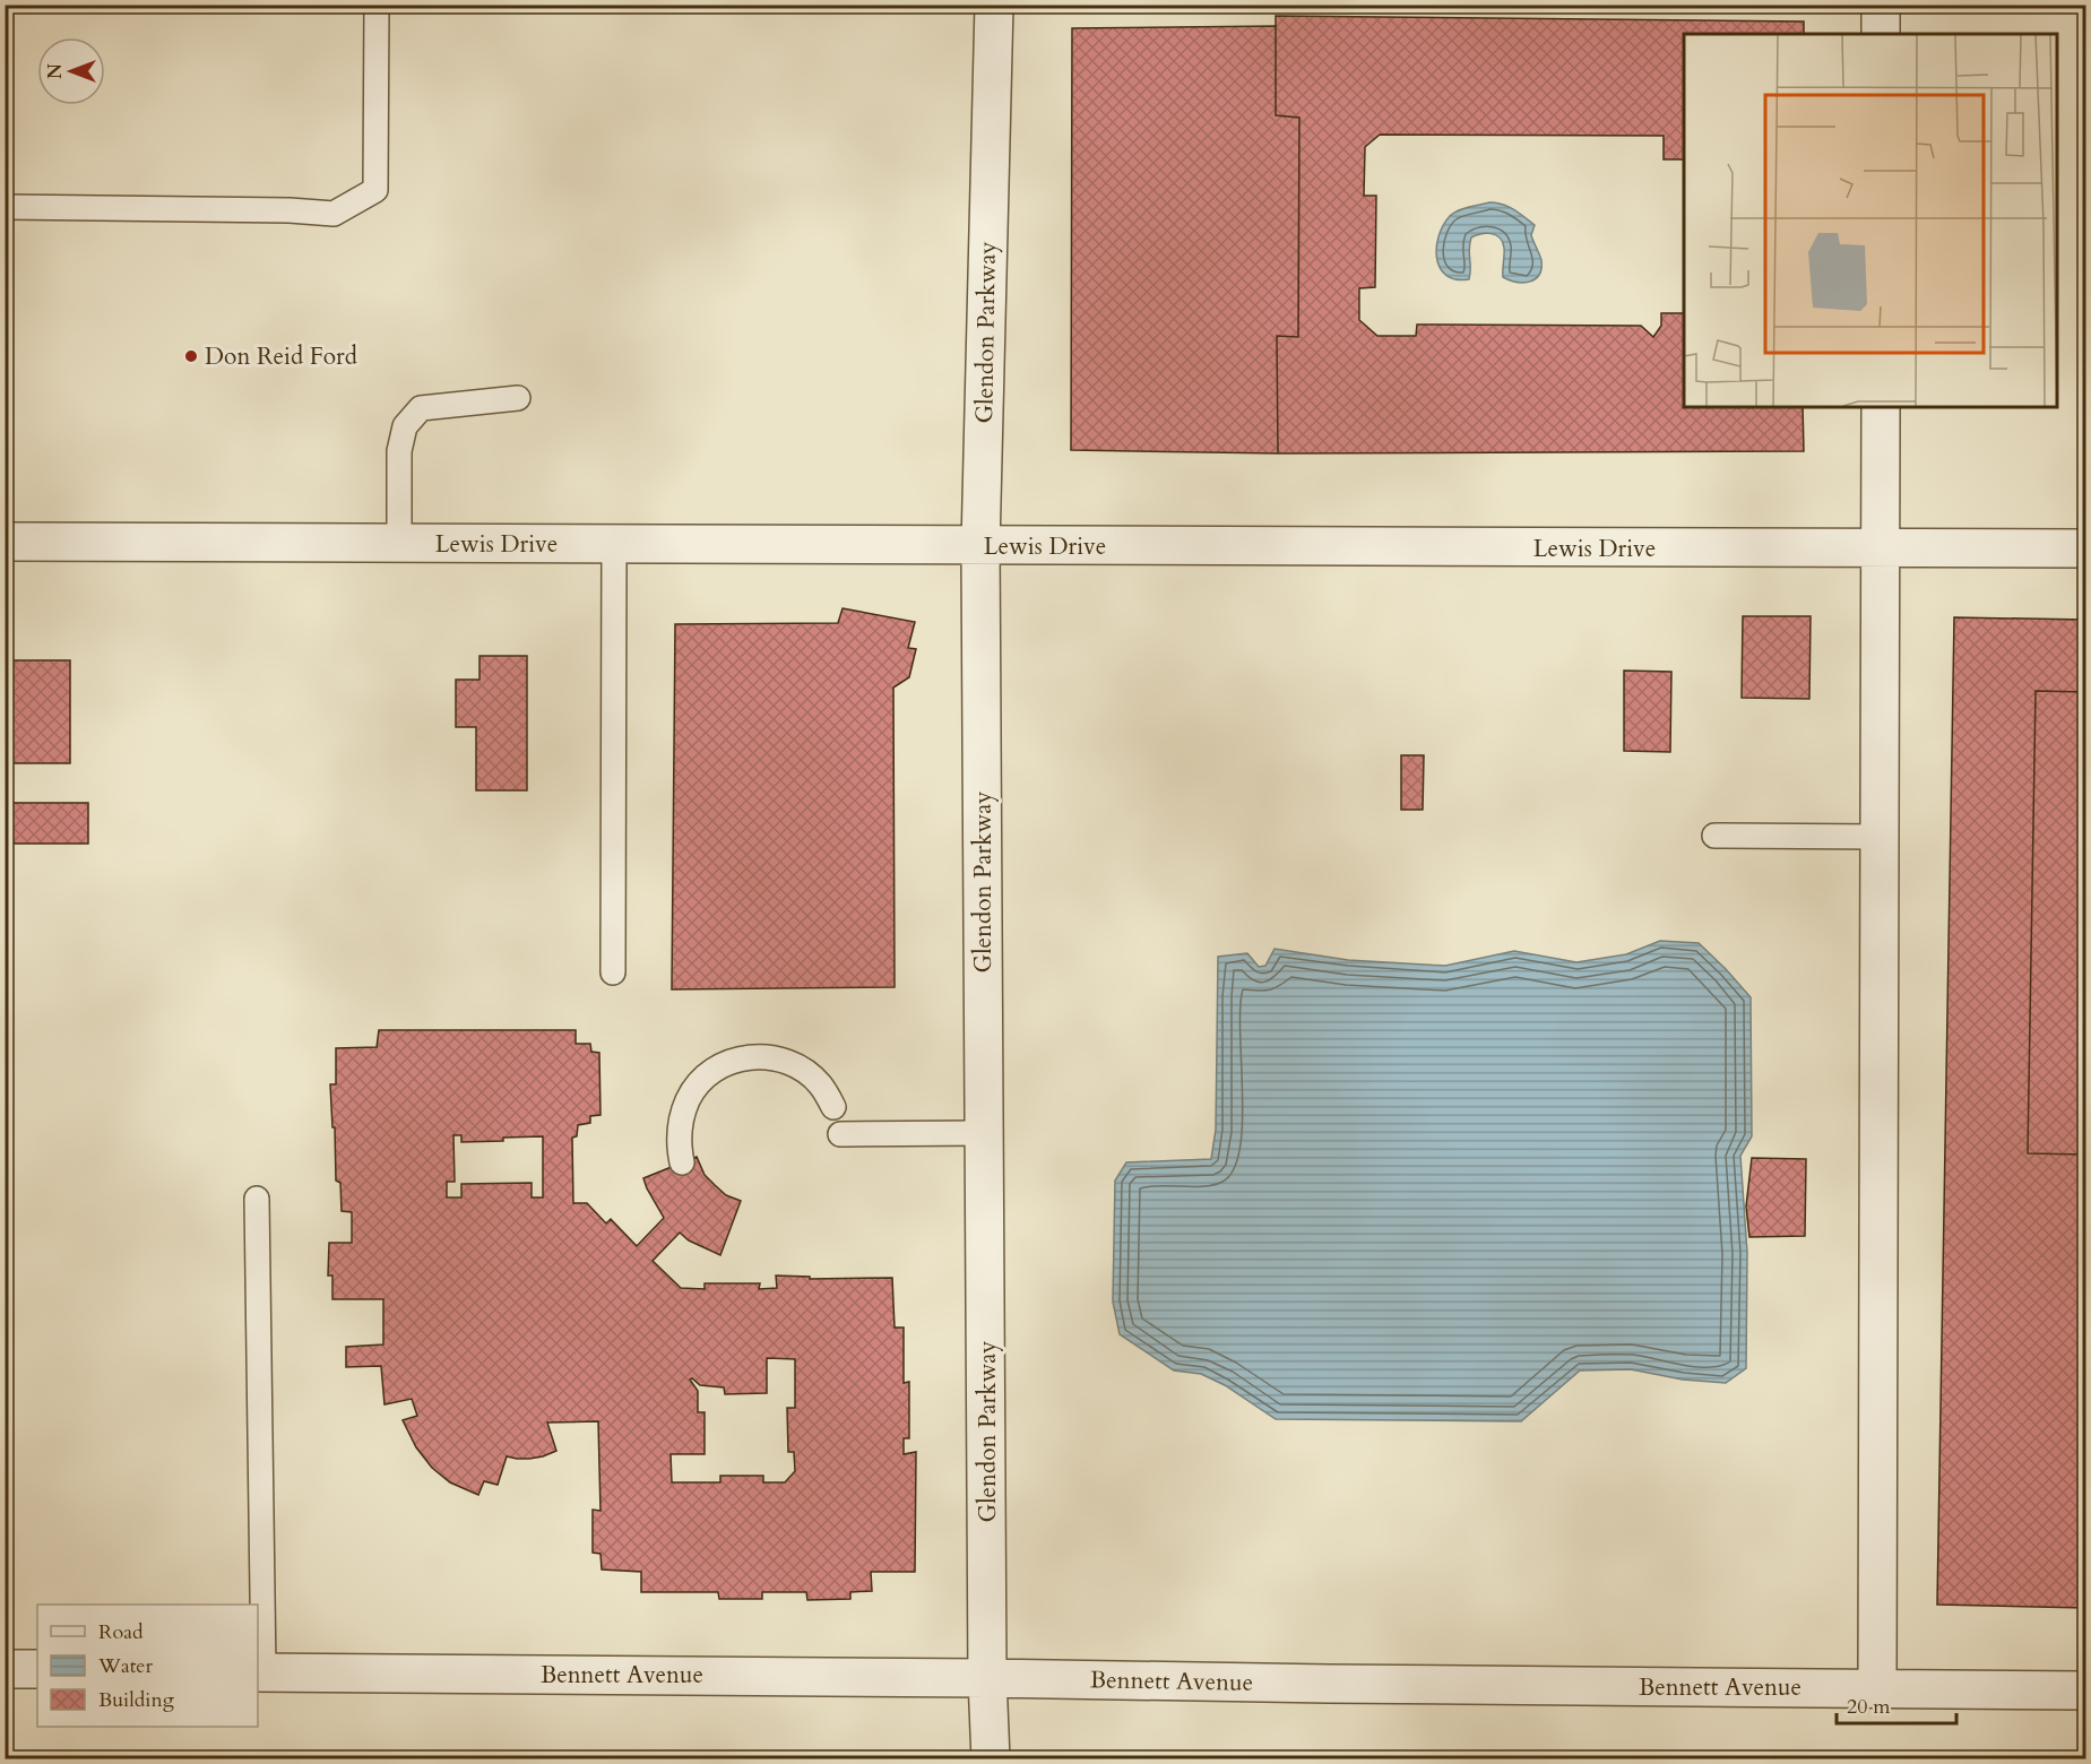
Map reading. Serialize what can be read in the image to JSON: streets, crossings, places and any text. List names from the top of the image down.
{
  "streets": {
    "street": ["Glendon Parkway", "Lewis Drive", "Bennett Avenue"]
  },
  "crossings": [
    ["Glendon Parkway", "Lewis Drive"],
    ["Glendon Parkway", "Bennett Avenue"]
  ],
  "places": ["Don Reid Ford"],
  "legend": ["Road", "Water", "Building"],
  "scale_bar": "20 m",
  "north": "left"
}
